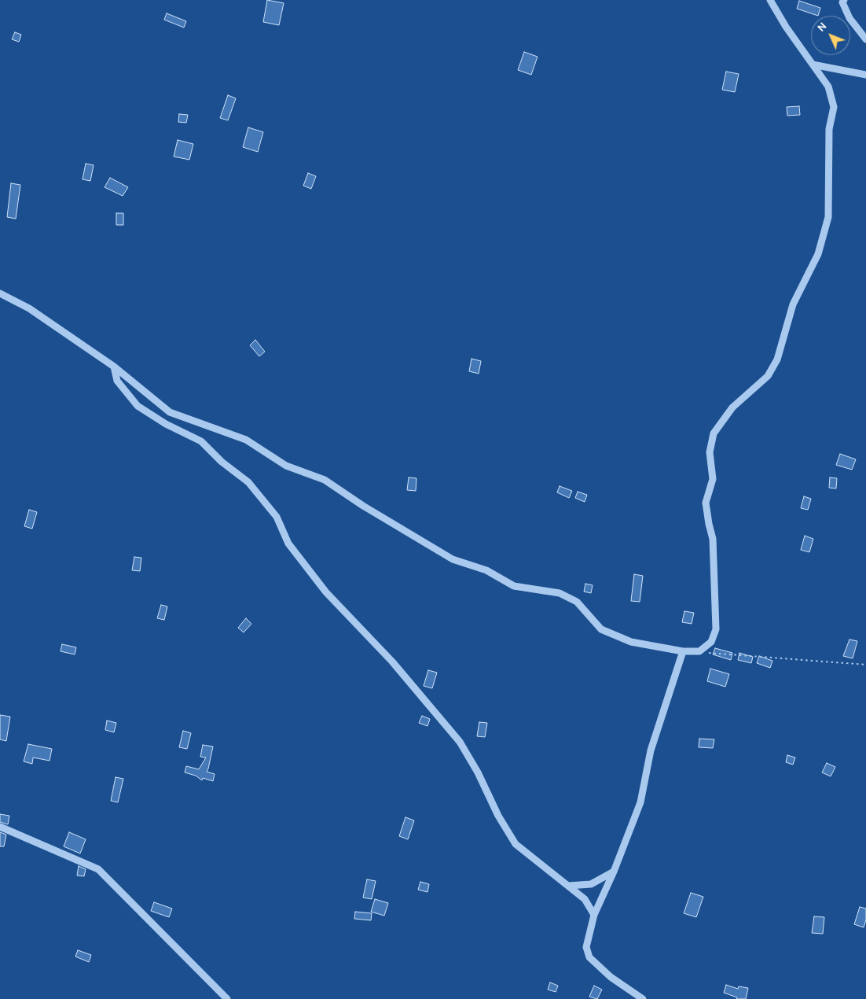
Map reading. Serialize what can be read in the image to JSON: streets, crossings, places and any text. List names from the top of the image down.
{
  "north": "top left"
}
